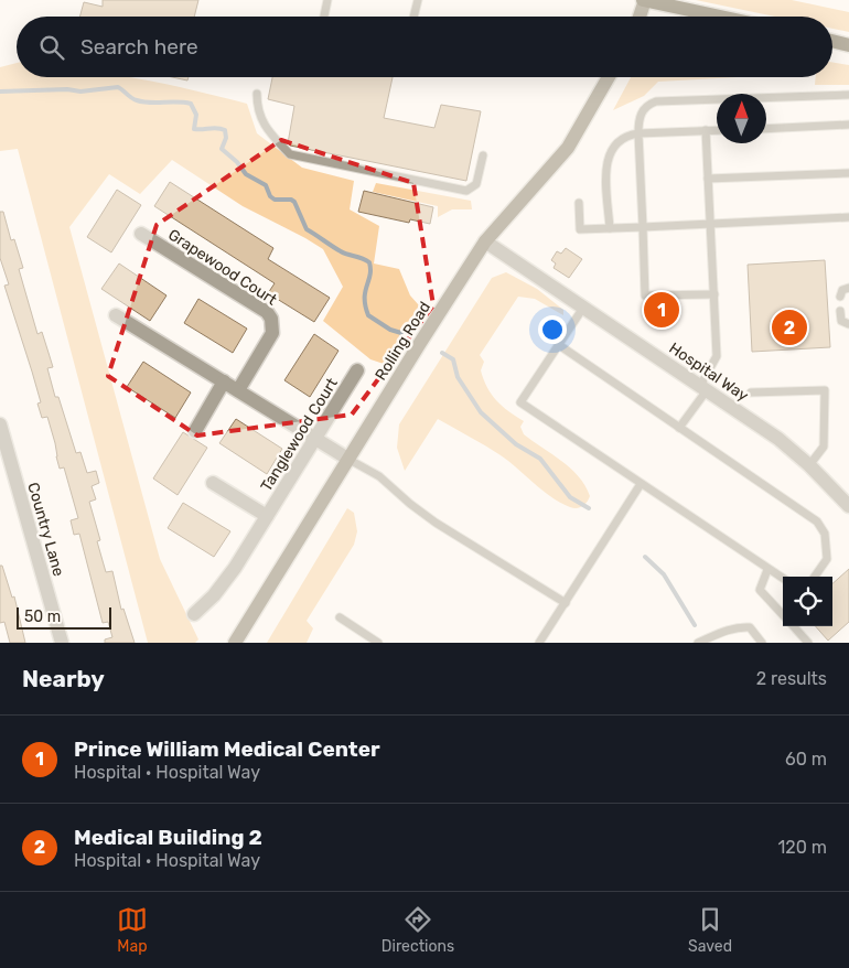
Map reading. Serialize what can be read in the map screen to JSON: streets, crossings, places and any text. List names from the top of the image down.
{
  "streets": {
    "street": [
      "Grapewood Court",
      "Rolling Road",
      "Hospital Way",
      "Tanglewood Court",
      "Country Lane"
    ]
  },
  "crossings": [
    ["Rolling Road", "Hospital Way"]
  ],
  "scale_bar": "50 m",
  "north": "top",
  "page": {
    "search": "Search here",
    "pins": ["1", "2"],
    "scale": "50 m",
    "heading": ["Nearby", "2 results"],
    "list": [
      {
        "mark": "1",
        "name": "Prince William Medical Center",
        "note": "Hospital · Hospital Way",
        "value": "60 m"
      },
      {
        "mark": "2",
        "name": "Medical Building 2",
        "note": "Hospital · Hospital Way",
        "value": "120 m"
      }
    ],
    "nav": ["Map", "Directions", "Saved"]
  }
}
